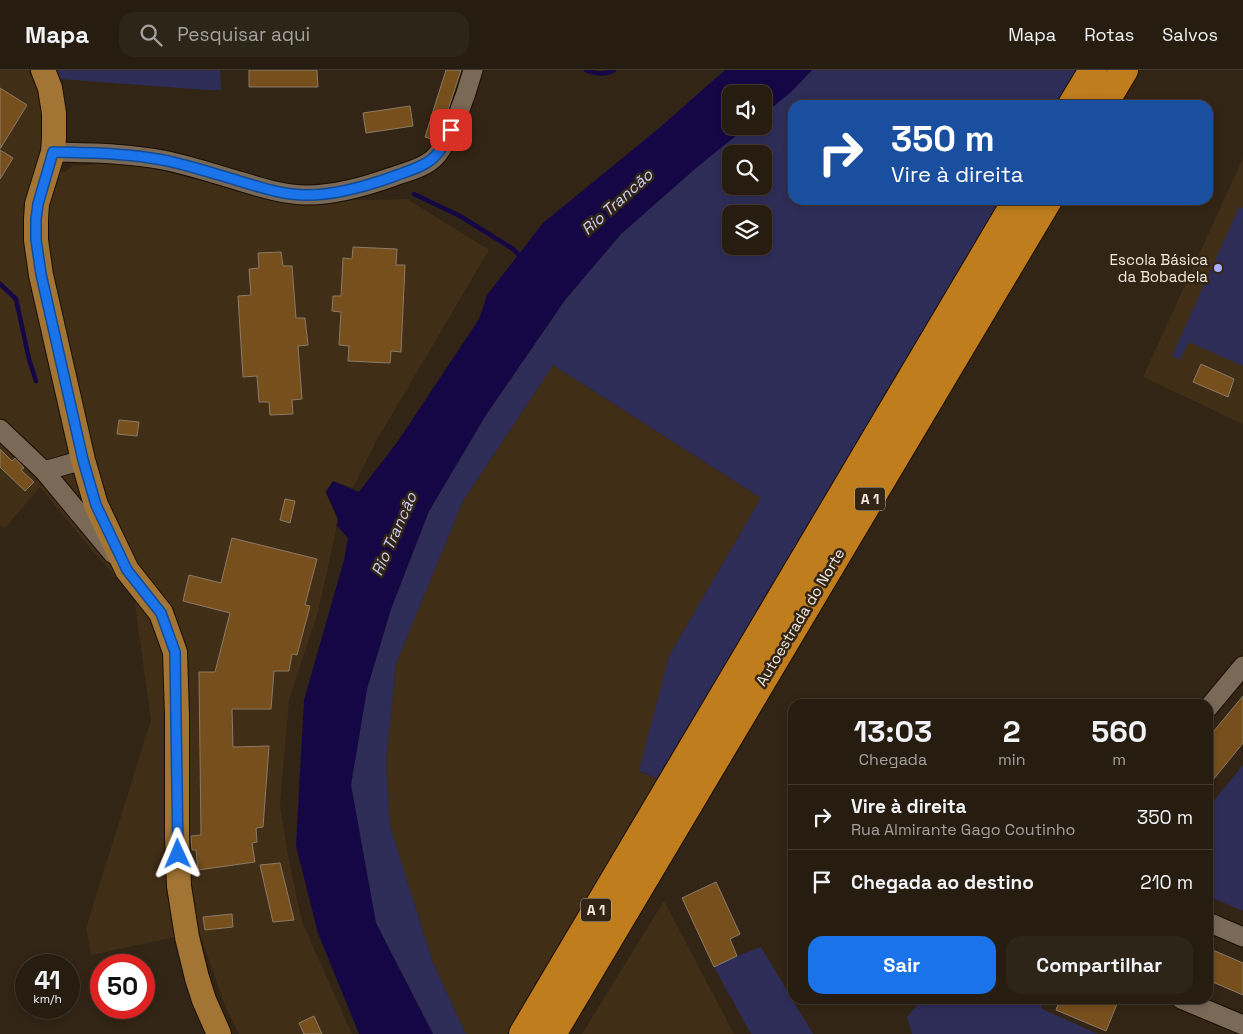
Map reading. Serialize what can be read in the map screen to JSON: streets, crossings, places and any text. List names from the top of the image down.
{
  "streets": {
    "highway": ["A 1", "Autoestrada do Norte"]
  },
  "water": ["Rio Trancão"],
  "places": ["Escola Básica da Bobadela"],
  "page": {
    "header": "Mapa",
    "search": "Pesquisar aqui",
    "nav": ["Mapa", "Rotas", "Salvos"],
    "turn": ["350 m", "Vire à direita"],
    "eta": [
      "13:03",
      "Chegada",
      "2",
      "min",
      "560",
      "m"
    ],
    "list": [
      {
        "name": "Vire à direita",
        "note": "Rua Almirante Gago Coutinho",
        "value": "350 m"
      },
      {
        "name": "Chegada ao destino",
        "value": "210 m"
      }
    ],
    "buttons": ["Sair", "Compartilhar"],
    "speed": "41 km/h",
    "limit": "50"
  }
}
